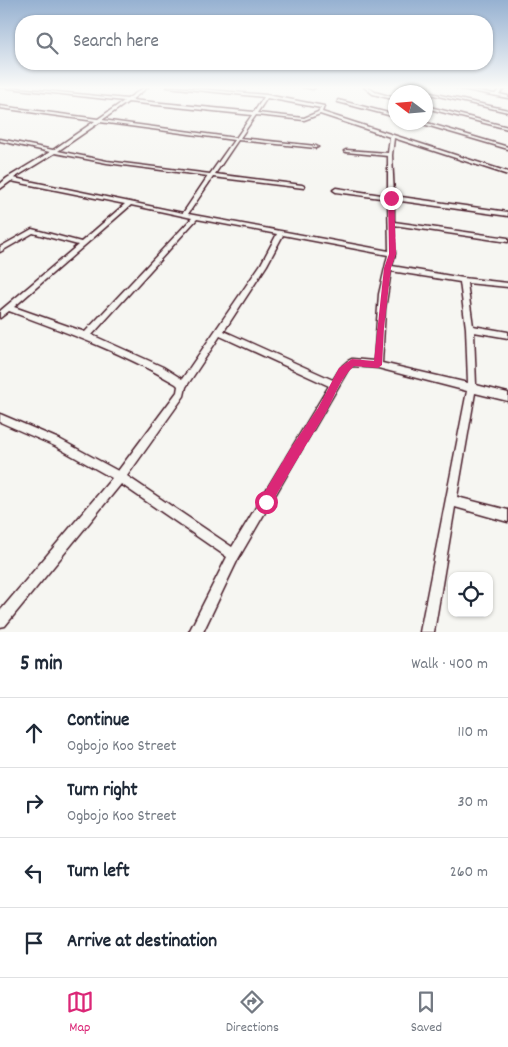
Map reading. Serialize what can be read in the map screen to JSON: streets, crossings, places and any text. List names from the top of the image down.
{
  "north": "left",
  "page": {
    "search": "Search here",
    "heading": ["5 min", "Walk · 400 m"],
    "list": [
      ["Continue", "Ogbojo Koo Street", "110 m"],
      ["Turn right", "Ogbojo Koo Street", "30 m"],
      ["Turn left", "260 m"],
      "Arrive at destination"
    ],
    "nav": ["Map", "Directions", "Saved"]
  }
}
